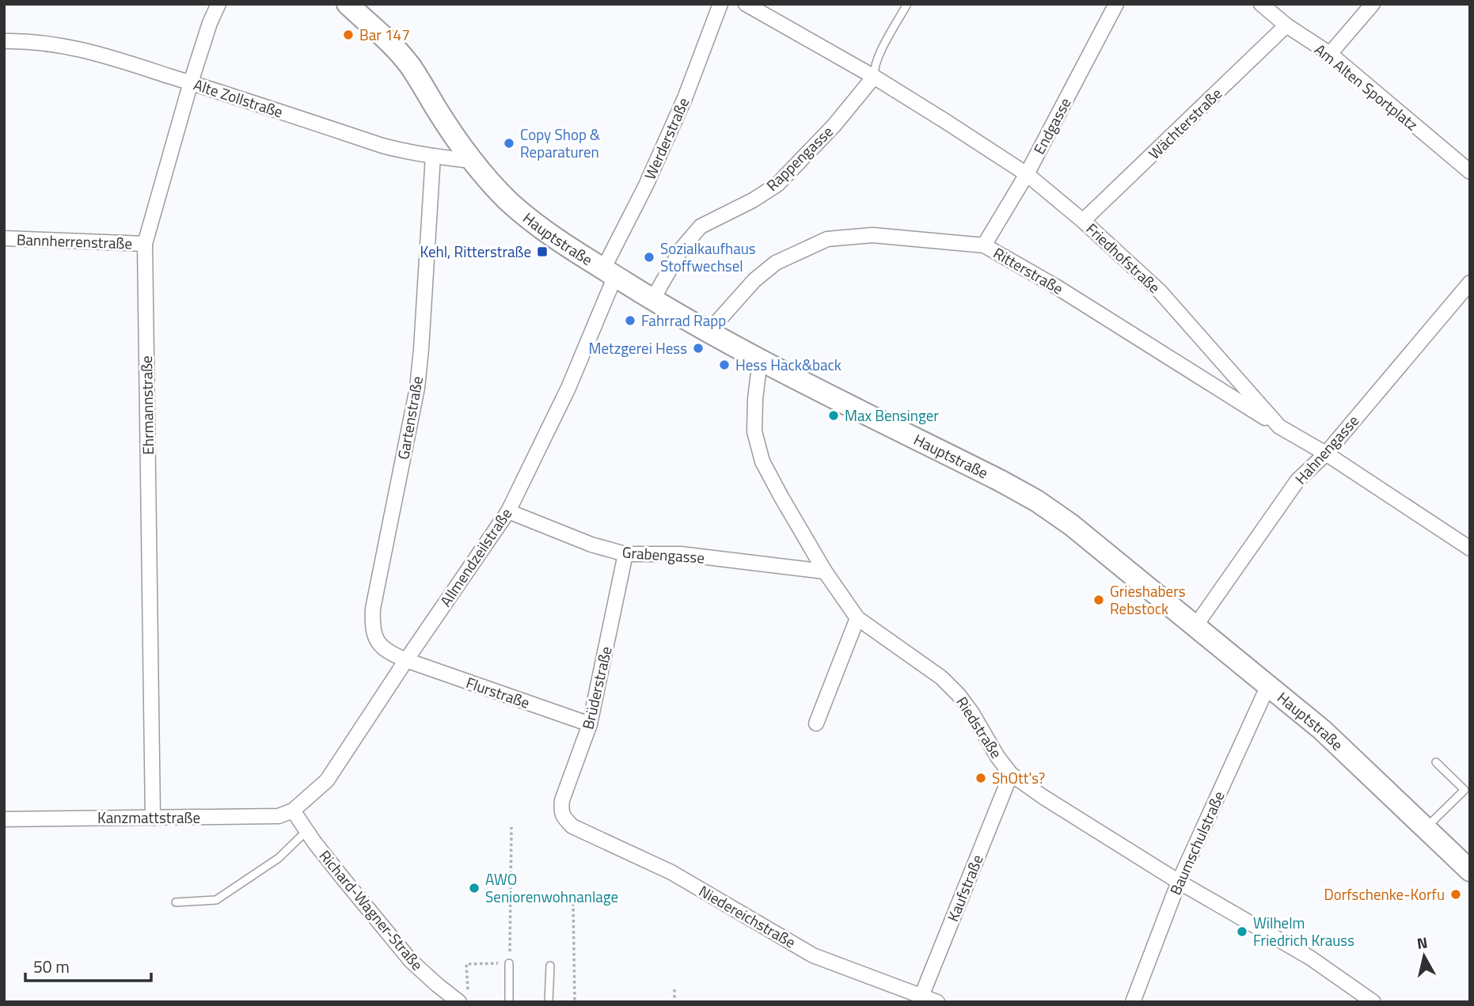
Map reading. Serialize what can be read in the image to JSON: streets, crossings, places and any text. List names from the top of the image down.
{
  "streets": {
    "street": [
      "Am Alten Sportplatz",
      "Alte Zollstraße",
      "Wächterstraße",
      "Endgasse",
      "Werderstraße",
      "Rappengasse",
      "Hauptstraße",
      "Bannherrenstraße",
      "Friedhofstraße",
      "Ritterstraße",
      "Ehrmannstraße",
      "Gartenstraße",
      "Hahnengasse",
      "Grabengasse",
      "Allmendzeilstraße",
      "Brüderstraße",
      "Flurstraße",
      "Riedstraße",
      "Kanzmattstraße",
      "Baumschulstraße",
      "Kaufstraße",
      "Richard-Wagner-Straße",
      "Niedereichstraße"
    ]
  },
  "crossings": [
    ["Am Alten Sportplatz", "Wächterstraße"],
    ["Alte Zollstraße", "Hauptstraße"],
    ["Alte Zollstraße", "Ehrmannstraße"],
    ["Alte Zollstraße", "Gartenstraße"],
    ["Wächterstraße", "Friedhofstraße"],
    ["Endgasse", "Friedhofstraße"],
    ["Endgasse", "Ritterstraße"],
    ["Werderstraße", "Hauptstraße"],
    ["Werderstraße", "Allmendzeilstraße"],
    ["Rappengasse", "Hauptstraße"],
    ["Rappengasse", "Friedhofstraße"],
    ["Hauptstraße", "Ritterstraße"],
    ["Hauptstraße", "Hahnengasse"],
    ["Hauptstraße", "Allmendzeilstraße"],
    ["Hauptstraße", "Riedstraße"],
    ["Hauptstraße", "Baumschulstraße"],
    ["Bannherrenstraße", "Ehrmannstraße"],
    ["Friedhofstraße", "Ritterstraße"],
    ["Friedhofstraße", "Hahnengasse"],
    ["Ehrmannstraße", "Kanzmattstraße"],
    ["Gartenstraße", "Allmendzeilstraße"],
    ["Gartenstraße", "Flurstraße"],
    ["Grabengasse", "Allmendzeilstraße"],
    ["Grabengasse", "Brüderstraße"],
    ["Grabengasse", "Riedstraße"],
    ["Allmendzeilstraße", "Flurstraße"],
    ["Allmendzeilstraße", "Kanzmattstraße"],
    ["Allmendzeilstraße", "Richard-Wagner-Straße"],
    ["Brüderstraße", "Flurstraße"],
    ["Brüderstraße", "Niedereichstraße"],
    ["Riedstraße", "Baumschulstraße"],
    ["Riedstraße", "Kaufstraße"],
    ["Kanzmattstraße", "Richard-Wagner-Straße"],
    ["Kaufstraße", "Niedereichstraße"]
  ],
  "places": {
    "other": [
      "Bar 147",
      "Copy Shop & Reparaturen",
      "Sozialkaufhaus Stoffwechsel",
      "Fahrrad Rapp",
      "Metzgerei Hess",
      "Hess Hack&back",
      "Max Bensinger",
      "Grieshabers Rebstock",
      "ShOtt's?",
      "AWO Seniorenwohnanlage",
      "Dorfschenke-Korfu",
      "Wilhelm Friedrich Krauss"
    ],
    "transit": ["Kehl, Ritterstraße"]
  },
  "scale_bar": "50 m",
  "north": "top"
}
